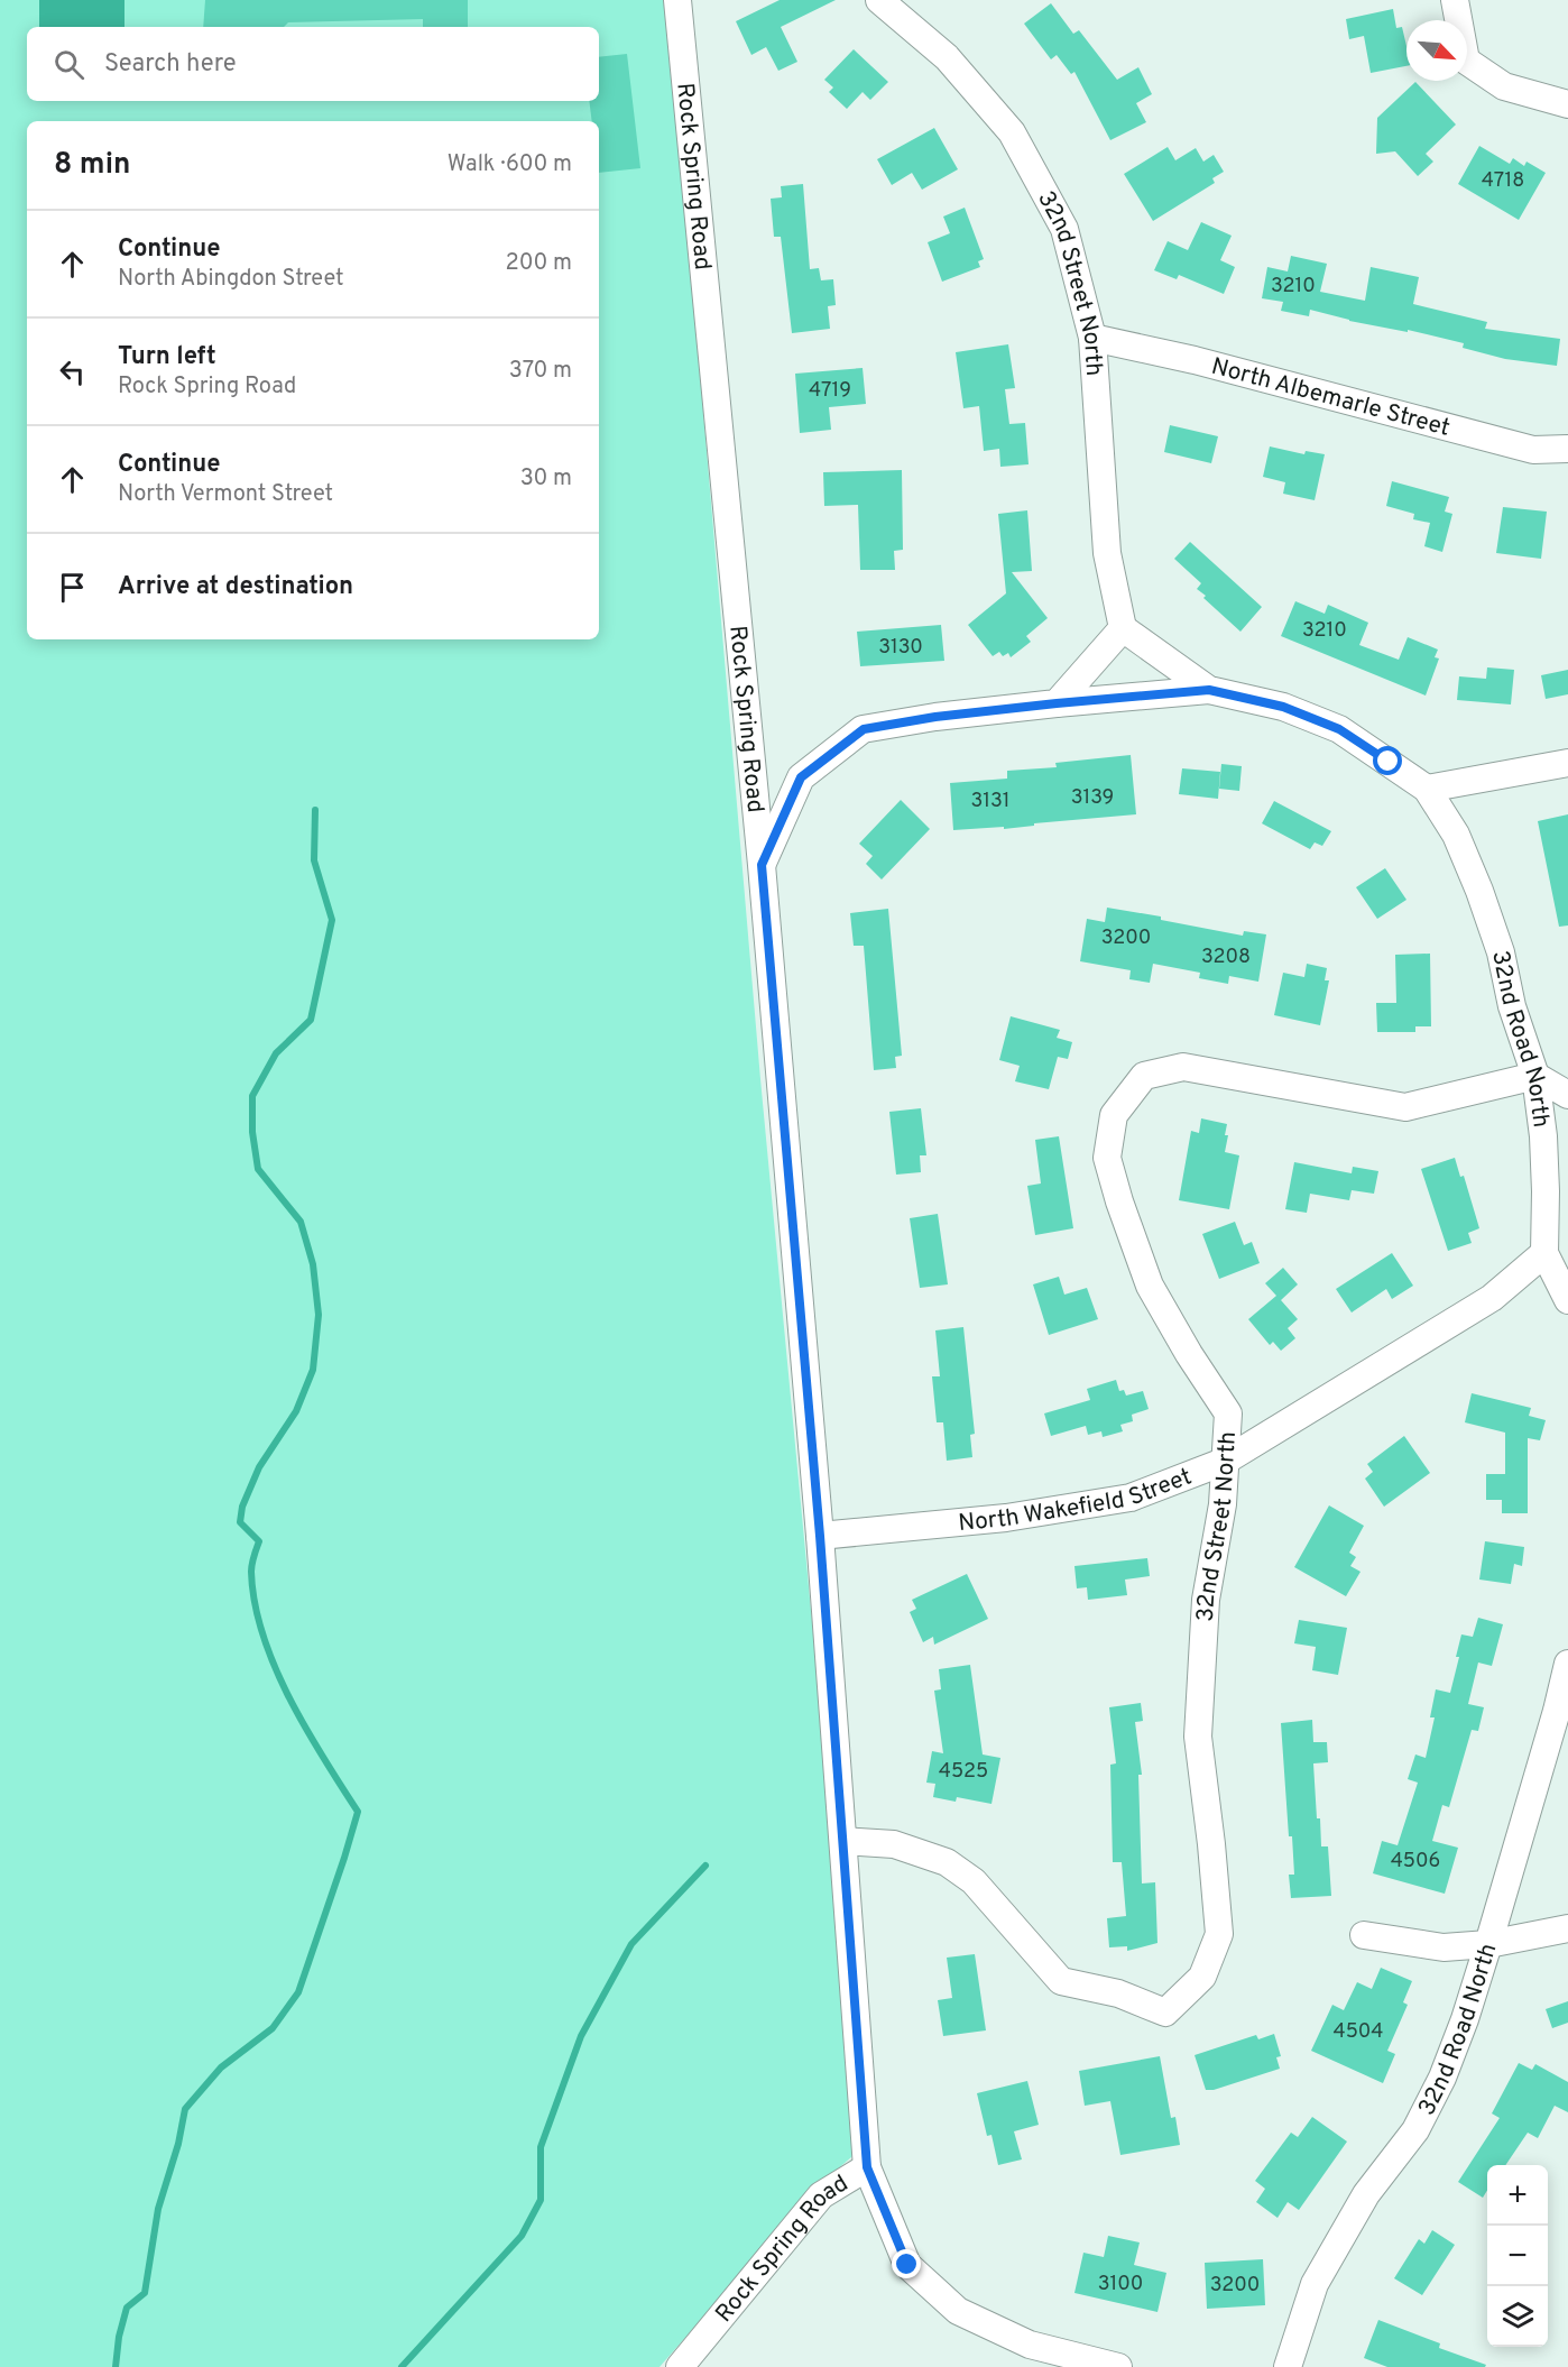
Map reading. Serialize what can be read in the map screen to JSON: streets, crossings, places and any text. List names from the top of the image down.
{
  "streets": {
    "street": [
      "Rock Spring Road",
      "32nd Street North",
      "North Albemarle Street",
      "32nd Road North",
      "North Wakefield Street"
    ]
  },
  "crossings": [
    ["Rock Spring Road", "32nd Street North"],
    ["Rock Spring Road", "North Wakefield Street"],
    ["32nd Street North", "North Albemarle Street"],
    ["32nd Street North", "32nd Road North"],
    ["32nd Street North", "North Wakefield Street"],
    ["32nd Road North", "North Wakefield Street"]
  ],
  "house_numbers": [
    "4718",
    "3210",
    "4719",
    "3210",
    "3130",
    "3139",
    "3131",
    "3200",
    "3208",
    "4525",
    "4506",
    "4504",
    "3100",
    "3200"
  ],
  "north": "bottom right",
  "page": {
    "search": "Search here",
    "heading": ["8 min", "Walk · 600 m"],
    "list": [
      ["Continue", "North Abingdon Street", "200 m"],
      ["Turn left", "Rock Spring Road", "370 m"],
      ["Continue", "North Vermont Street", "30 m"],
      "Arrive at destination"
    ],
    "map_buttons": ["+", "−"]
  }
}
